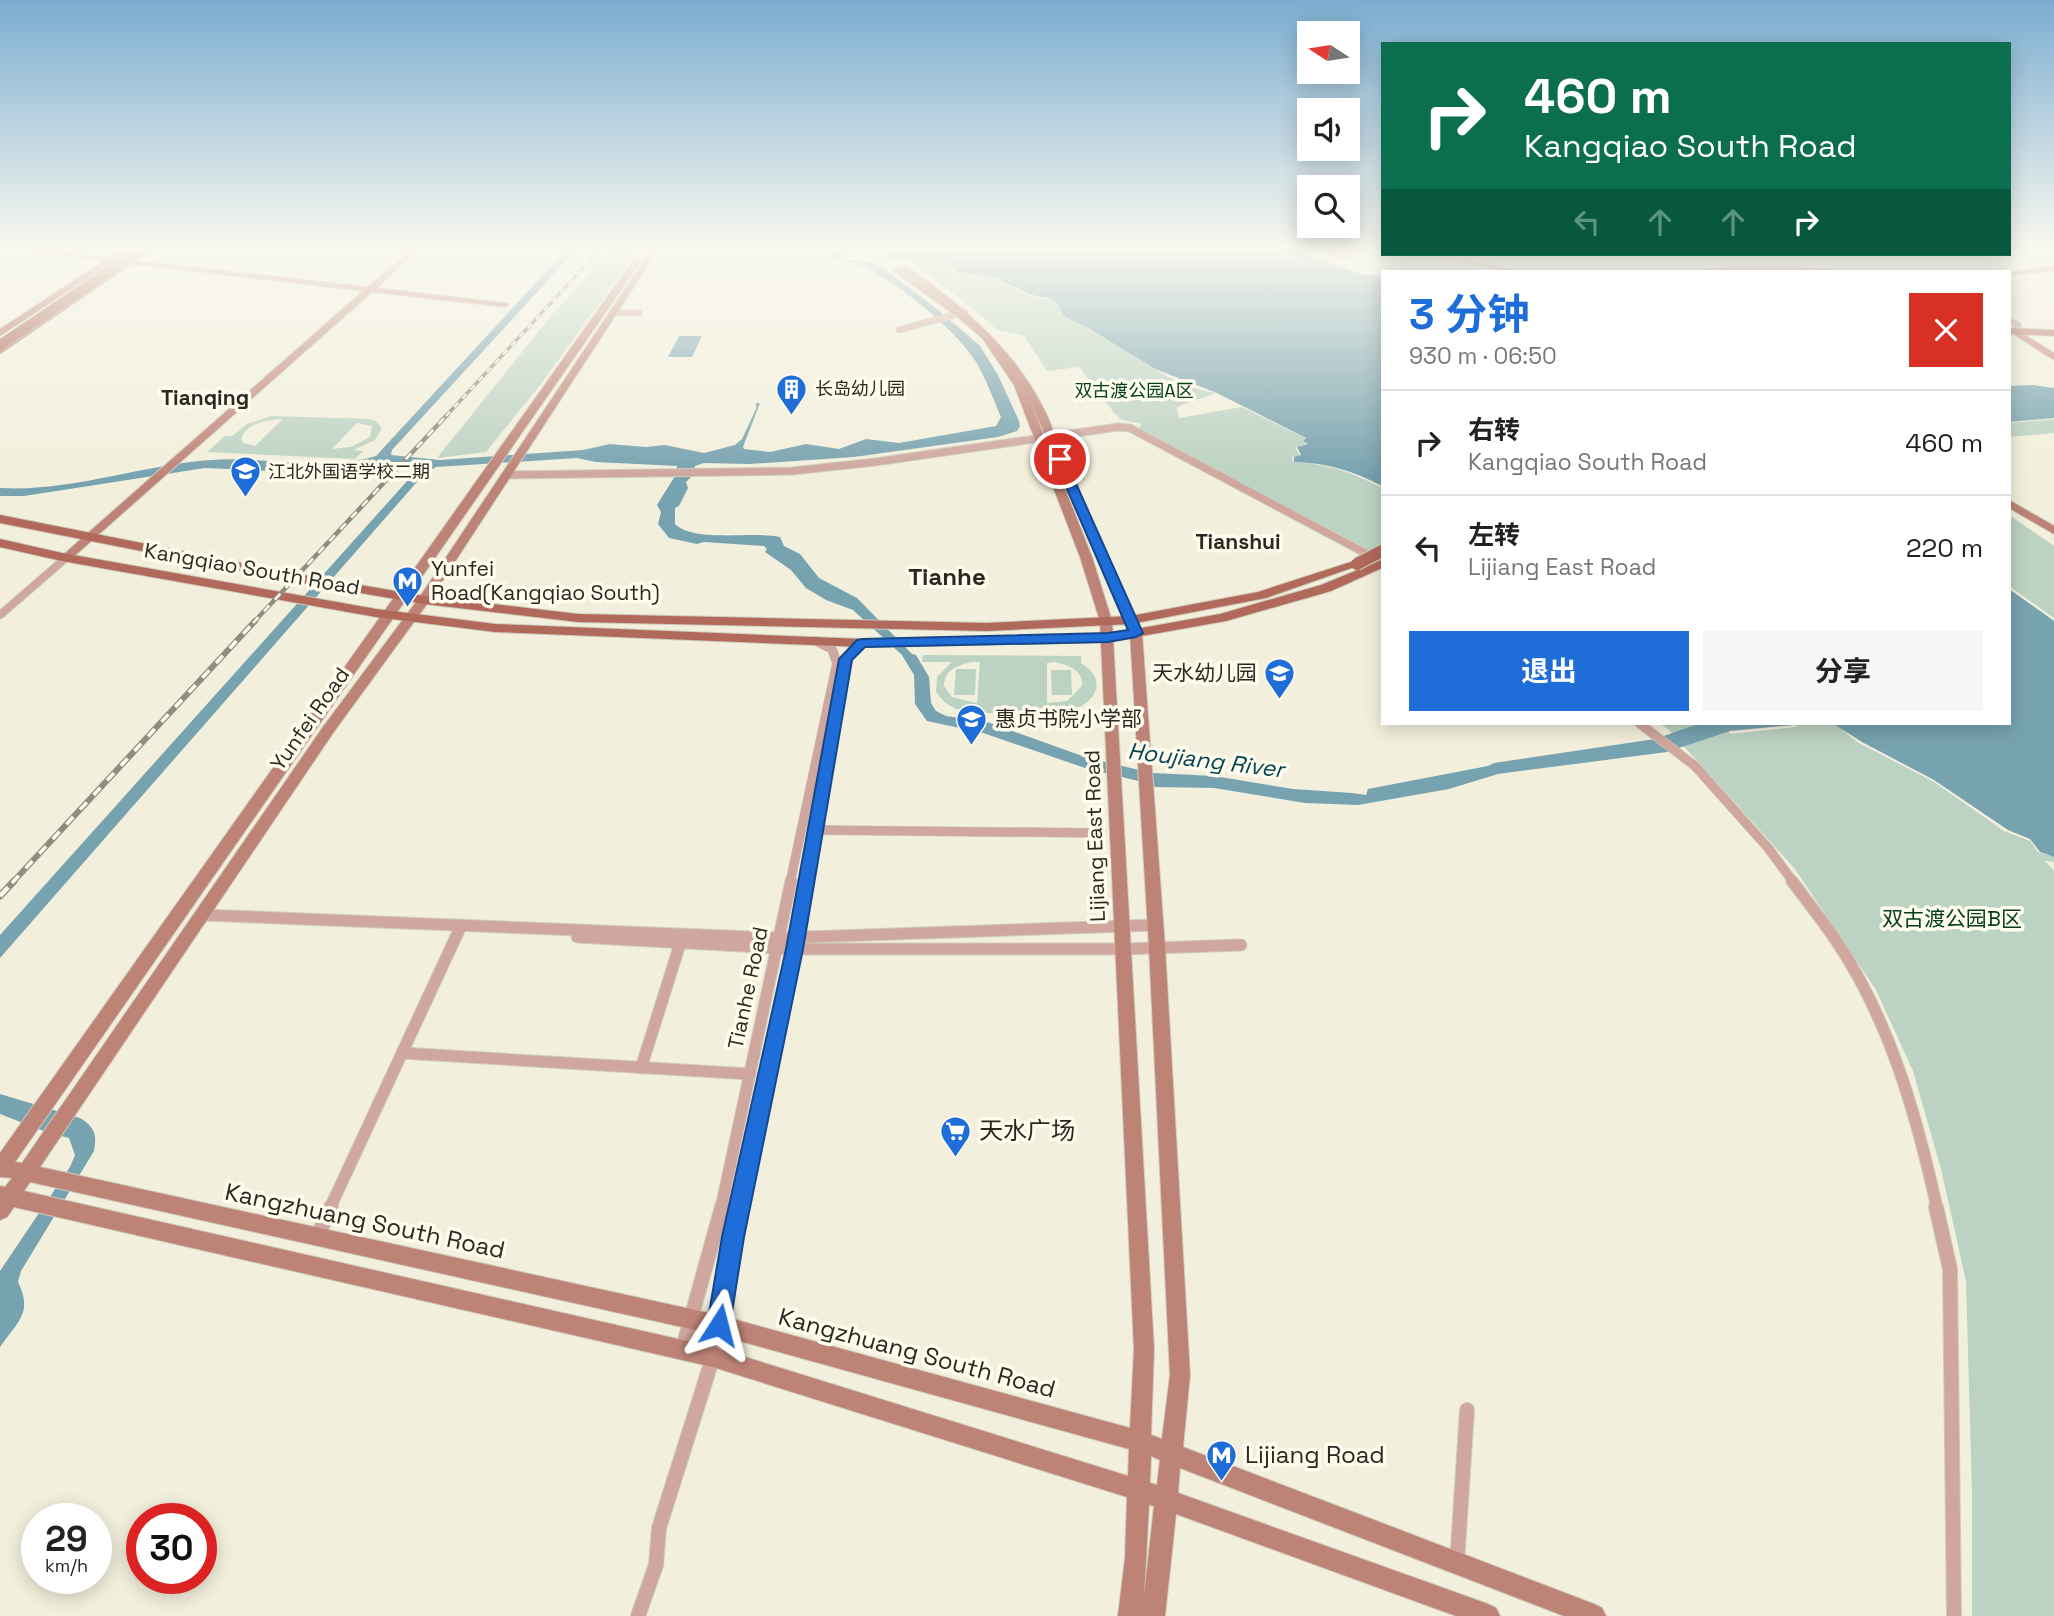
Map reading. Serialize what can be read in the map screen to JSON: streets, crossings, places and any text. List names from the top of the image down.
{
  "streets": {
    "main road": [
      "Kangqiao South Road",
      "Yunfei Road",
      "Lijiang East Road",
      "Kangzhuang South Road"
    ],
    "street": ["Tianhe Road"]
  },
  "crossings": [
    ["Kangqiao South Road", "Yunfei Road"],
    ["Kangqiao South Road", "Lijiang East Road"],
    ["Kangqiao South Road", "Tianhe Road"],
    ["Yunfei Road", "Kangzhuang South Road"],
    ["Lijiang East Road", "Kangzhuang South Road"],
    ["Tianhe Road", "Kangzhuang South Road"]
  ],
  "districts": ["Tianqing", "Tianshui", "Tianhe"],
  "water": ["Houjiang River"],
  "parks": ["双古渡公园A区", "双古渡公园B区"],
  "places": {
    "building": ["长岛幼儿园"],
    "school or university": ["江北外国语学校二期", "天水幼儿园", "惠贞书院小学部"],
    "metro station": ["Yunfei Road(Kangqiao South)", "Lijiang Road"],
    "supermarket": ["天水广场"]
  },
  "north": "left",
  "page": {
    "turn": ["460 m", "Kangqiao South Road"],
    "heading": ["3 分钟", "930 m · 06:50"],
    "list": [
      {
        "name": "右转",
        "note": "Kangqiao South Road",
        "value": "460 m"
      },
      {
        "name": "左转",
        "note": "Lijiang East Road",
        "value": "220 m"
      }
    ],
    "buttons": ["退出", "分享"],
    "speed": "29 km/h",
    "limit": "30"
  }
}
